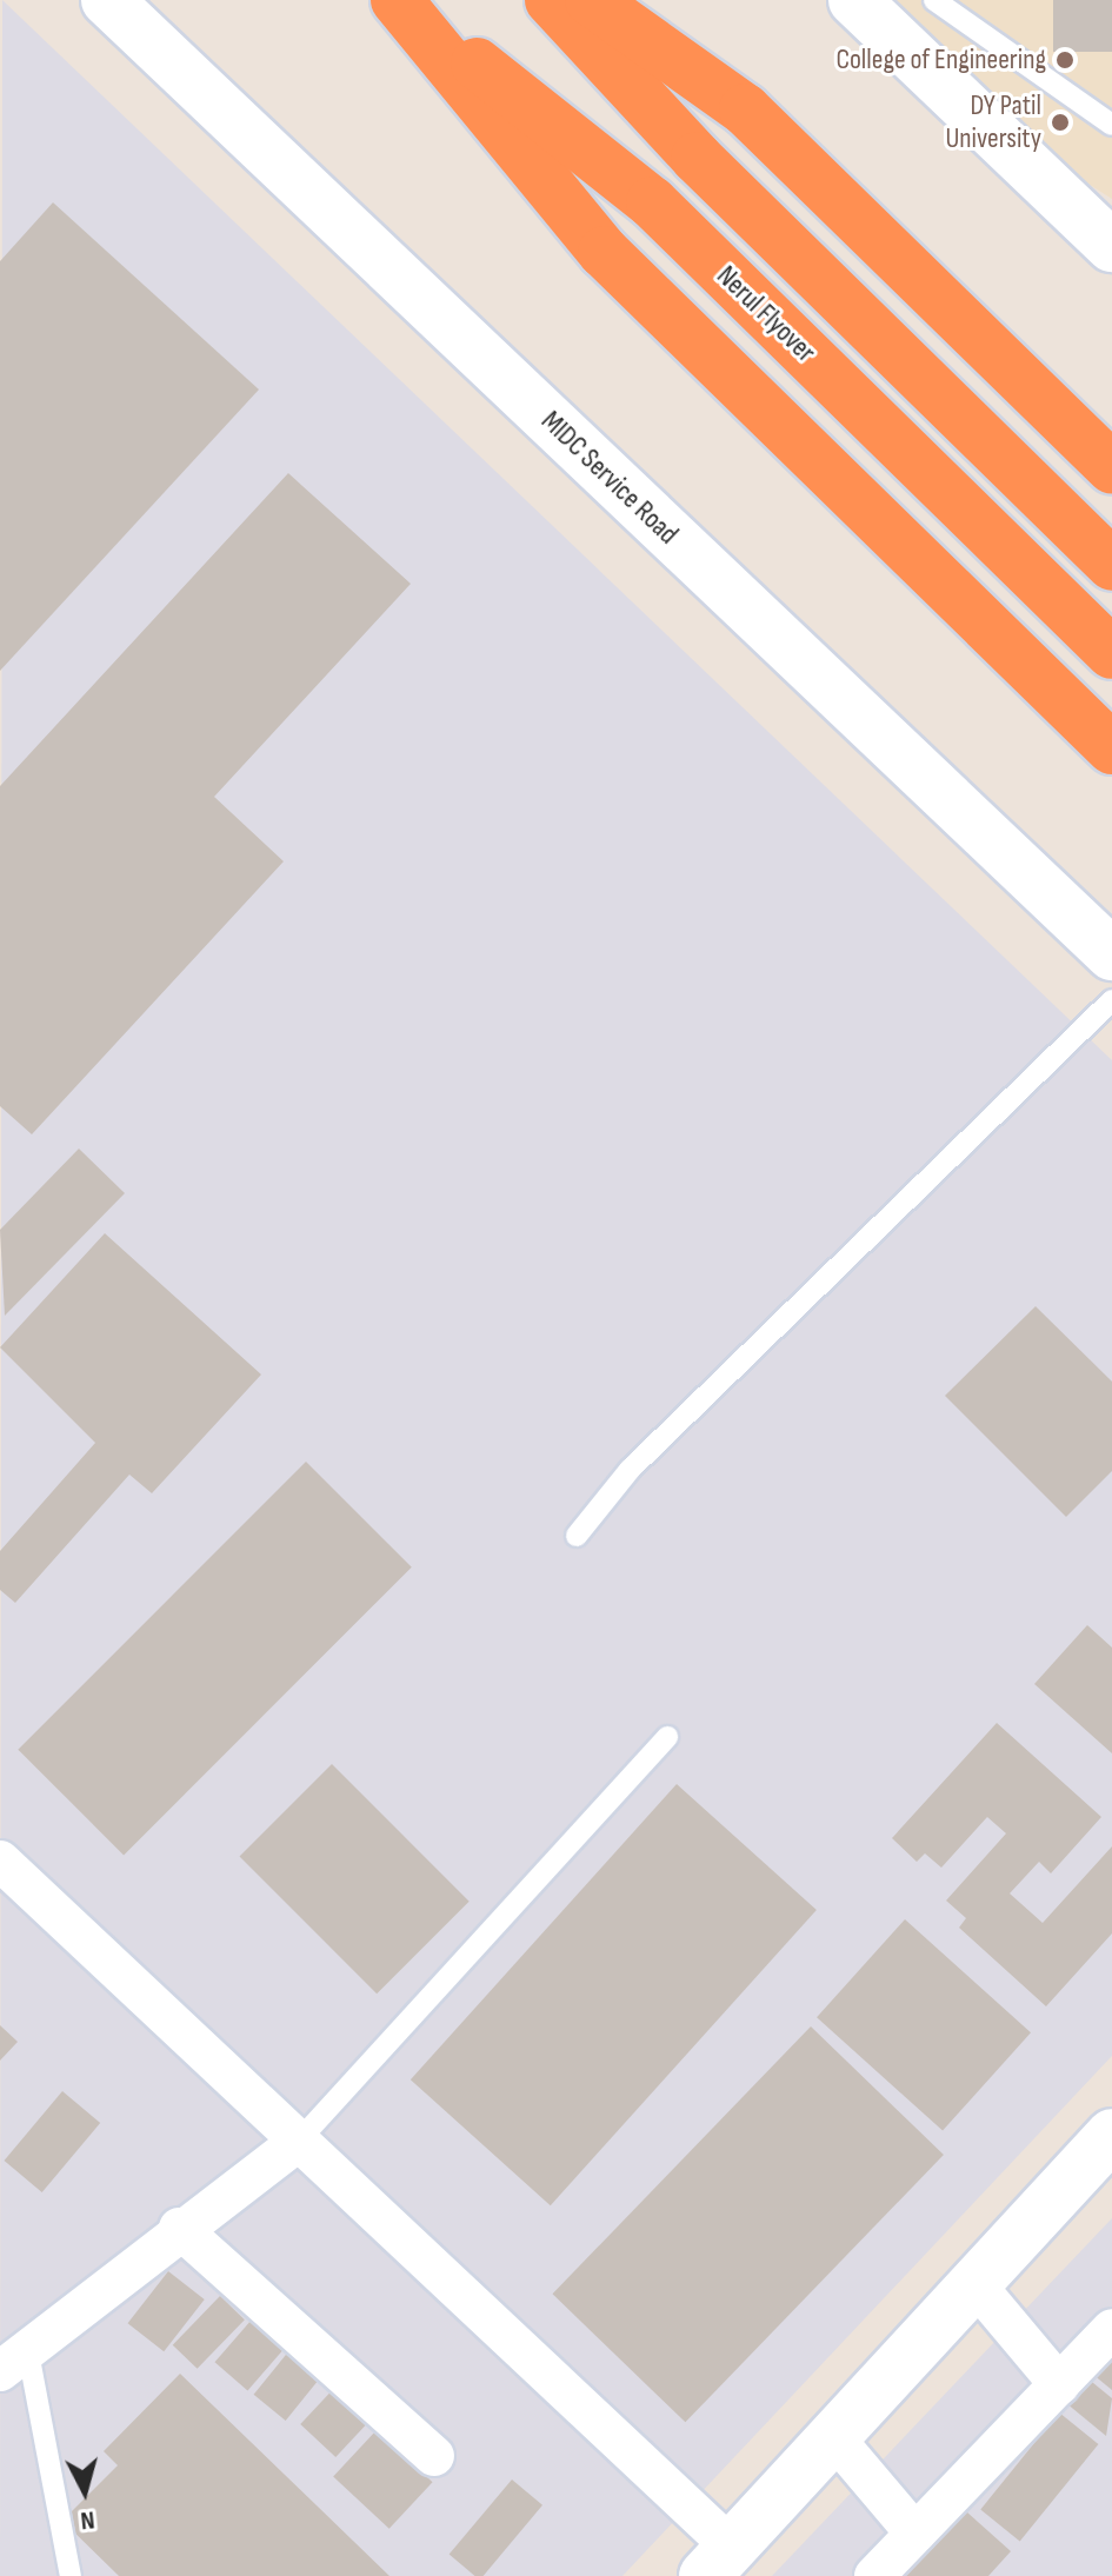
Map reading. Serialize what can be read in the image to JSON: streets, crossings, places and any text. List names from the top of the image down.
{
  "streets": {
    "highway": ["Nerul Flyover"],
    "street": ["MIDC Service Road"]
  },
  "places": ["College of Engineering", "DY Patil University"],
  "north": "bottom"
}
